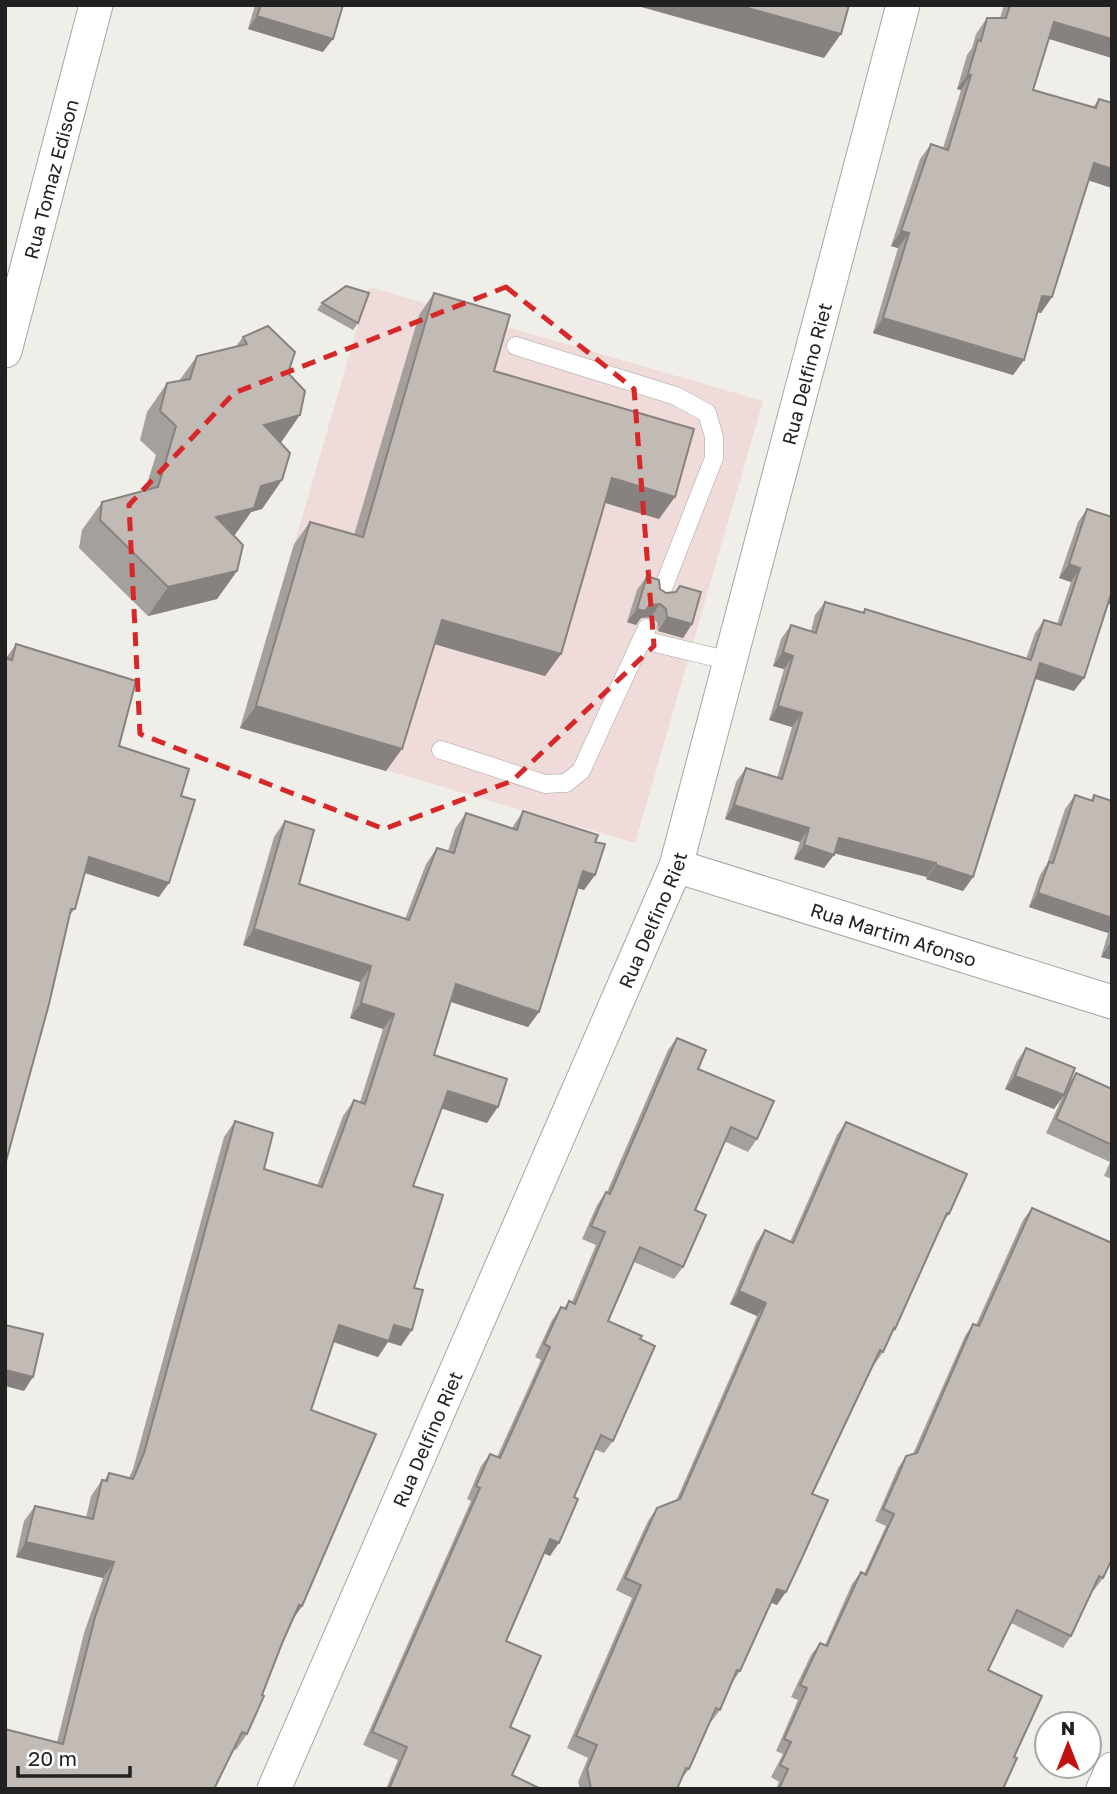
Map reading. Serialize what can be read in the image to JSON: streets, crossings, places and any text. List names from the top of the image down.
{
  "streets": {
    "street": ["Rua Tomaz Edison", "Rua Delfino Riet", "Rua Martim Afonso"]
  },
  "crossings": [
    ["Rua Delfino Riet", "Rua Martim Afonso"]
  ],
  "scale_bar": "20 m",
  "north": "top"
}
